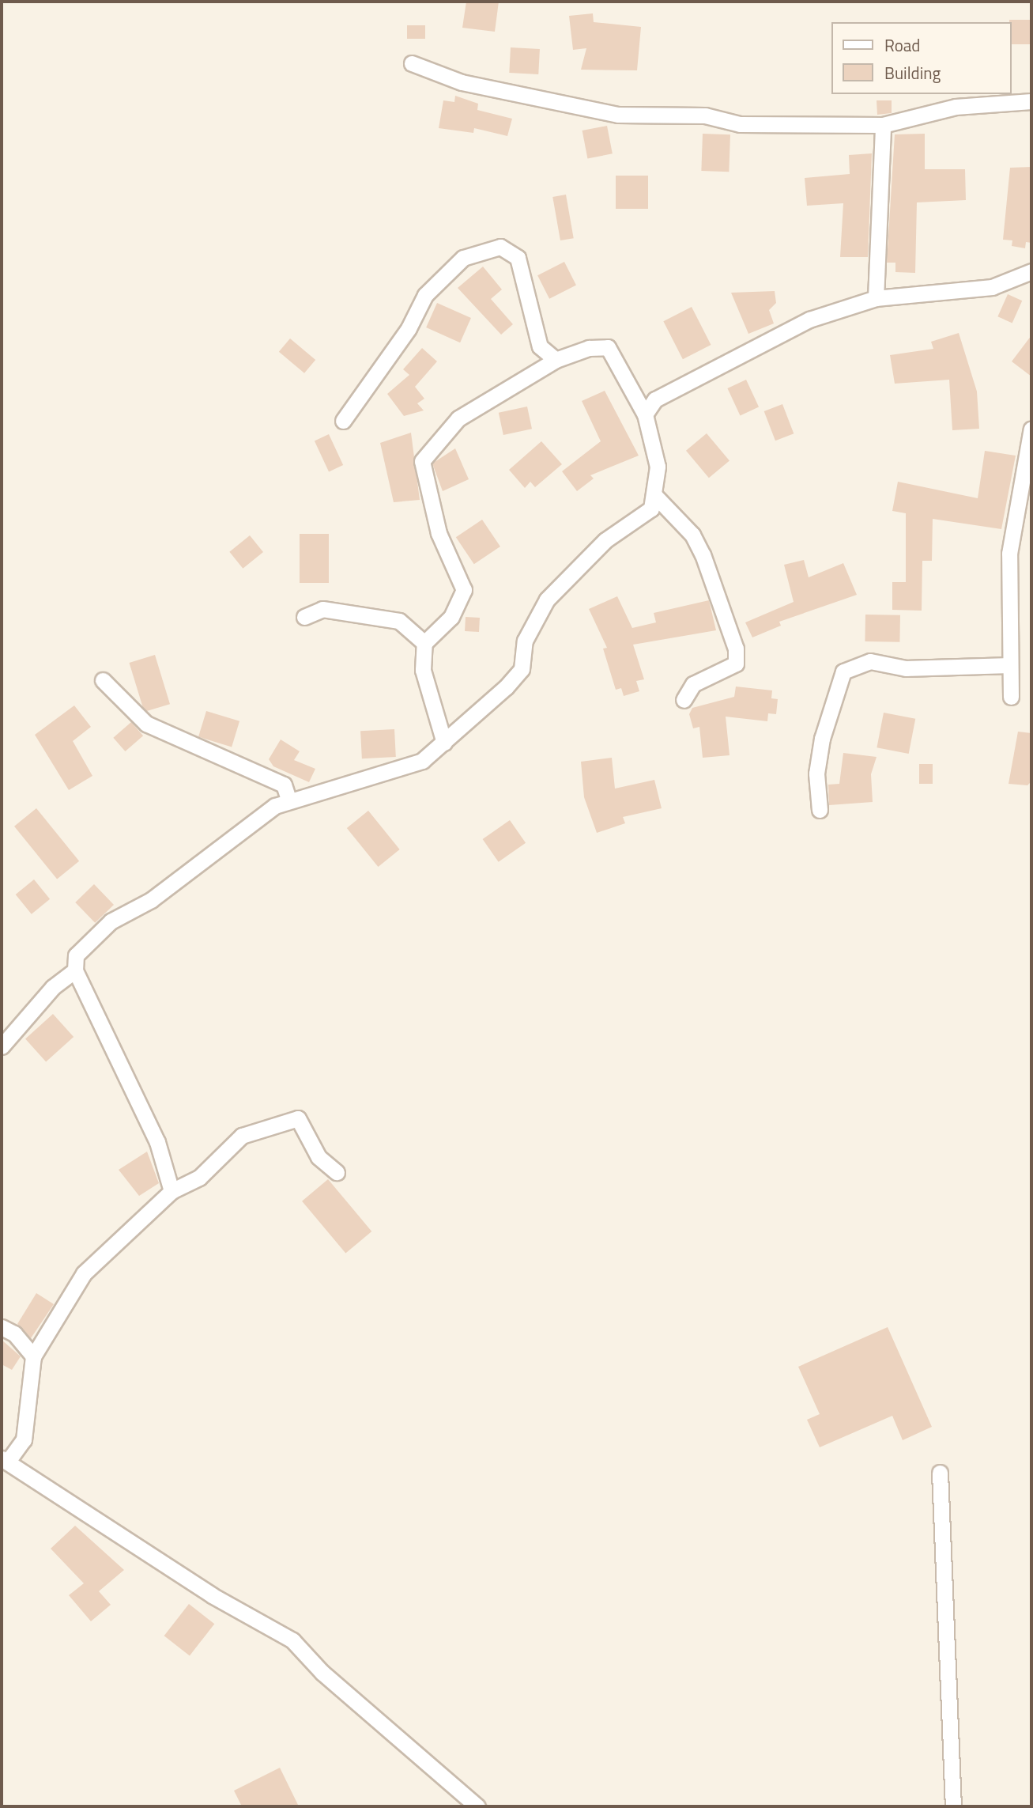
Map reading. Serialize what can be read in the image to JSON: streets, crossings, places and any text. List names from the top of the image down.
{
  "legend": ["Road", "Building"]
}
